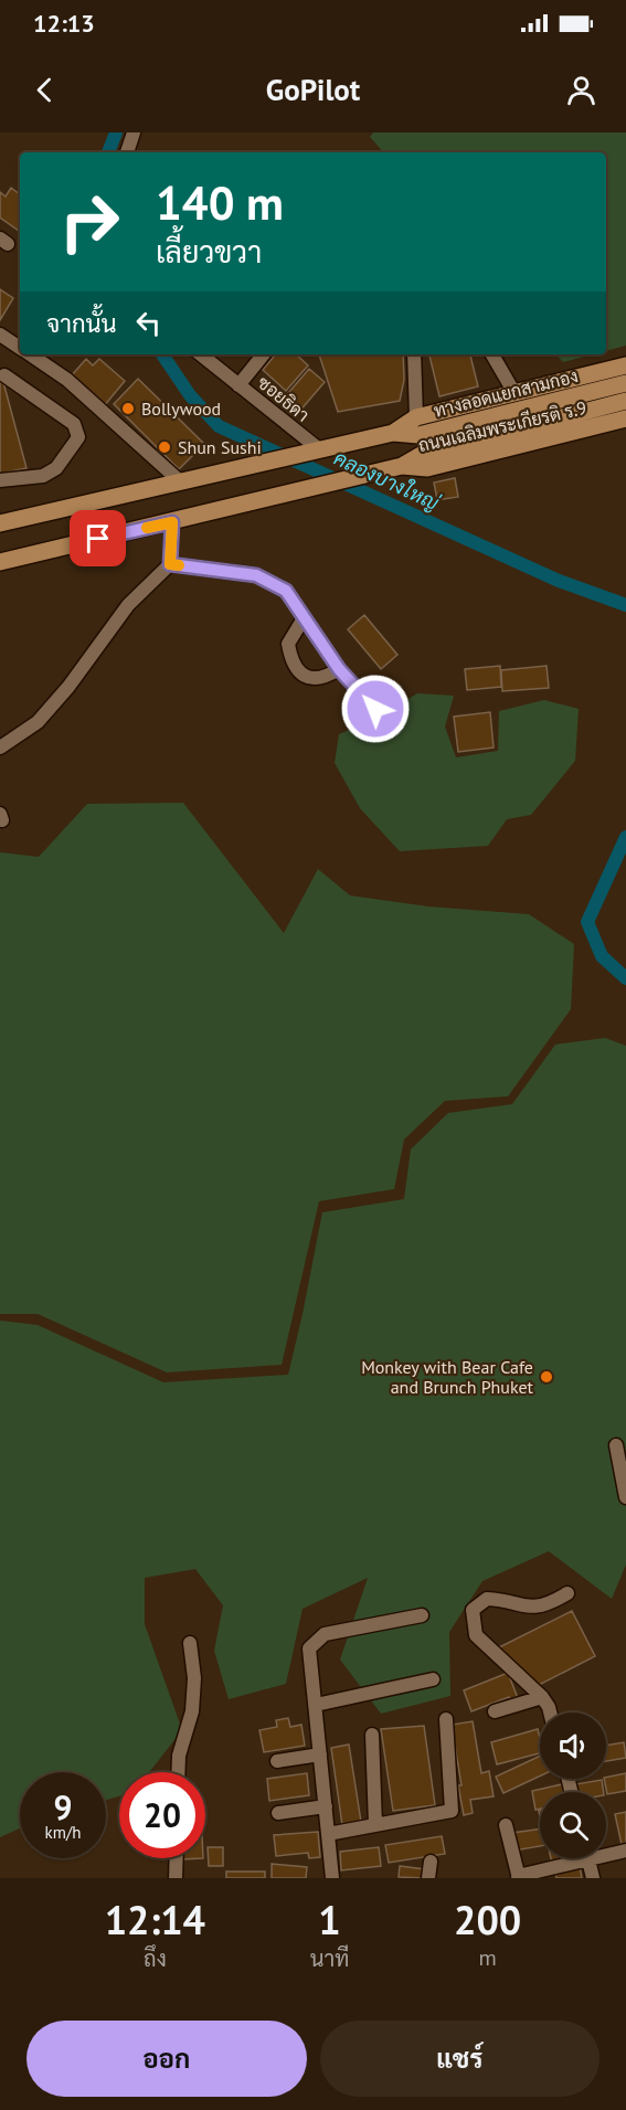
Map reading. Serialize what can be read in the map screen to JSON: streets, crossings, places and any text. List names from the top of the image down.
{
  "streets": {
    "main road": ["ทางลอดแยกสามกอง", "ถนนเฉลิมพระเกียรติ ร.9"],
    "street": ["ซอยธิดา"]
  },
  "crossings": [
    ["ทางลอดแยกสามกอง", "ถนนเฉลิมพระเกียรติ ร.9"],
    ["ซอยธิดา", "ถนนเฉลิมพระเกียรติ ร.9"]
  ],
  "water": ["คลองบางใหญ่"],
  "places": ["Bollywood", "Shun Sushi", "Monkey with Bear Cafe and Brunch Phuket"],
  "page": {
    "status": "12:13",
    "header": "GoPilot",
    "turn": ["140 m", "เลี้ยวขวา"],
    "then": "จากนั้น",
    "speed": "9 km/h",
    "limit": "20",
    "eta": [
      "12:14",
      "ถึง",
      "1",
      "นาที",
      "200",
      "m"
    ],
    "buttons": ["ออก", "แชร์"]
  }
}
